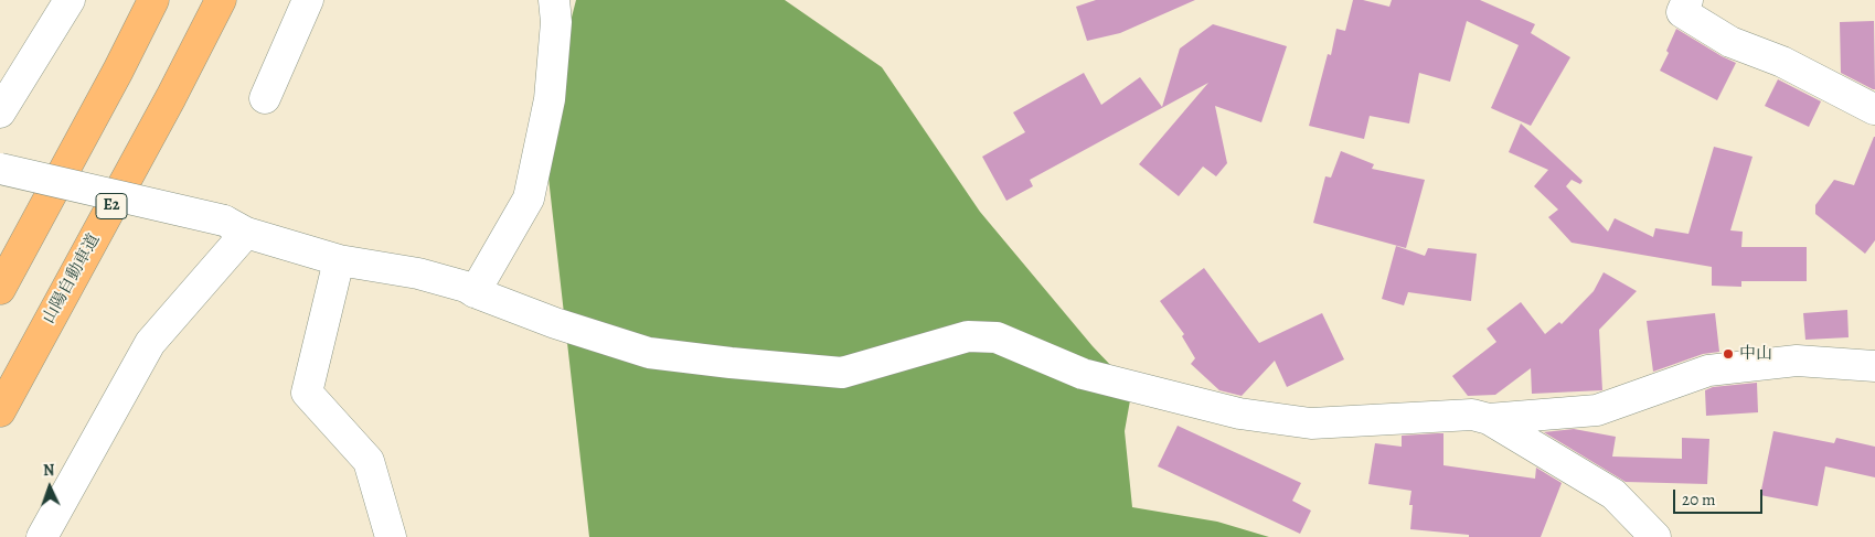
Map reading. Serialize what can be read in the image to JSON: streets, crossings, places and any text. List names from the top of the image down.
{
  "streets": {
    "highway": ["E2", "山陽自動車道"]
  },
  "places": ["中山"],
  "scale_bar": "20 m",
  "north": "top"
}
